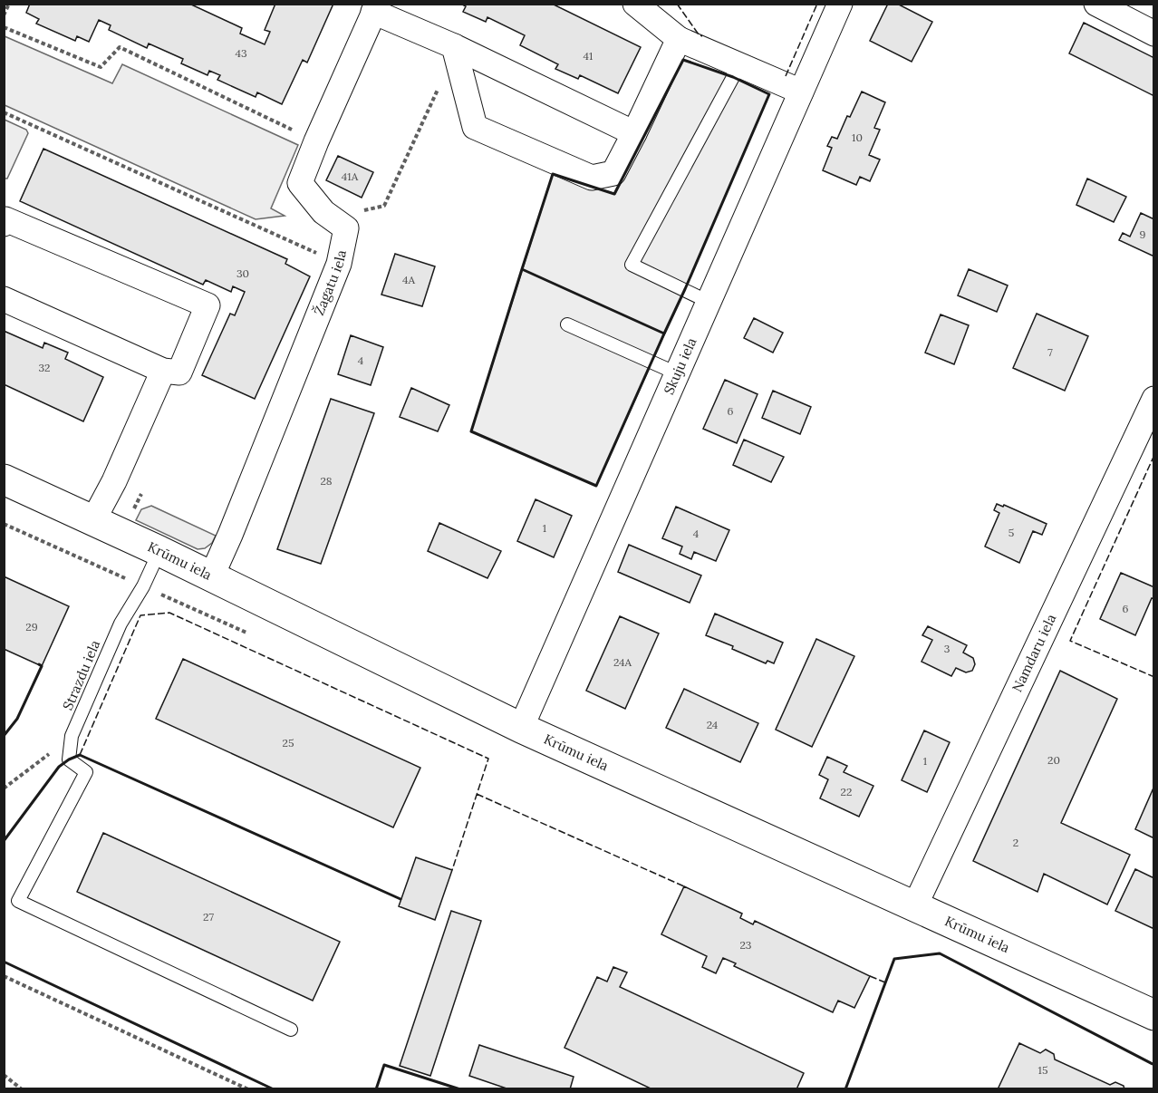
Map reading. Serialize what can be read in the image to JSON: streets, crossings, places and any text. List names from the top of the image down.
{
  "streets": {
    "street": [
      "Žagatu iela",
      "Skuju iela",
      "Krūmu iela",
      "Namdaru iela"
    ],
    "lane": ["Strazdu iela"]
  },
  "crossings": [
    ["Žagatu iela", "Krūmu iela"],
    ["Skuju iela", "Krūmu iela"],
    ["Krūmu iela", "Namdaru iela"],
    ["Krūmu iela", "Strazdu iela"]
  ],
  "house_numbers": [
    "43",
    "41",
    "10",
    "41A",
    "9",
    "30",
    "4A",
    "7",
    "4",
    "32",
    "6",
    "28",
    "1",
    "5",
    "4",
    "6",
    "29",
    "3",
    "24A",
    "24",
    "25",
    "20",
    "1",
    "22",
    "2",
    "27",
    "23",
    "15"
  ]
}
